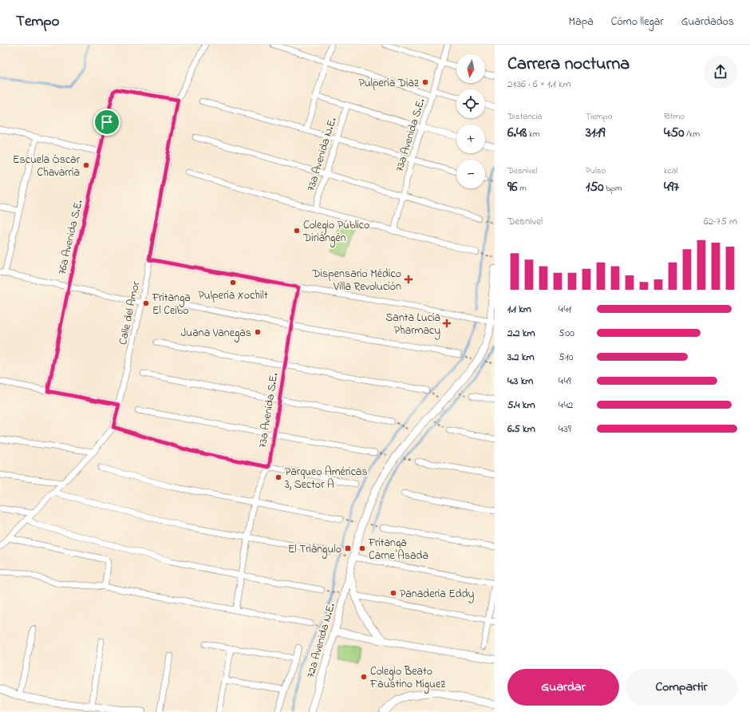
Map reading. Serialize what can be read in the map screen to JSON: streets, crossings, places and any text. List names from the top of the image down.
{
  "streets": {
    "street": [
      "73a Avenida S.E.",
      "73a Avenida N.E.",
      "76a Avenida S.E.",
      "Calle del Amor",
      "72a Avenida N.E."
    ]
  },
  "crossings": [
    ["76a Avenida S.E.", "Calle del Amor"]
  ],
  "places": {
    "other": [
      "Pulpería Diaz",
      "Escuela Óscar Chavarría",
      "Colegio Público Diriangén",
      "Pulpería Xochilt",
      "Fritanga El Ceibo",
      "Juana Vanegas",
      "Parqueo Américas 3, Sector A",
      "Fritanga Carne Asada",
      "Panadería Eddy",
      "Colegio Beato Faustino Míguez"
    ],
    "health": ["Dispensario Médico Villa Revolución", "Santa Lucía Pharmacy"],
    "transit": ["El Triángulo"]
  },
  "north": "bottom",
  "page": {
    "header": "Tempo",
    "nav": ["Mapa", "Cómo llegar", "Guardados"],
    "heading": ["Carrera nocturna", "21:36 · 6 × 1.1 km"],
    "map_buttons": ["+", "−"],
    "stats": [
      ["Distancia", "6.48 km"],
      ["Tiempo", "31:19"],
      ["Ritmo", "4:50 /km"],
      ["Desnivel", "96 m"],
      ["Pulso", "150 bpm"],
      ["kcal", "497"]
    ],
    "chart": ["Desnivel", "62–75 m"],
    "list": [
      {
        "name": "1.1 km",
        "note": "4:41"
      },
      {
        "name": "2.2 km",
        "note": "5:00"
      },
      {
        "name": "3.2 km",
        "note": "5:10"
      },
      {
        "name": "4.3 km",
        "note": "4:49"
      },
      {
        "name": "5.4 km",
        "note": "4:42"
      },
      {
        "name": "6.5 km",
        "note": "4:39"
      }
    ],
    "buttons": ["Guardar", "Compartir"]
  }
}
